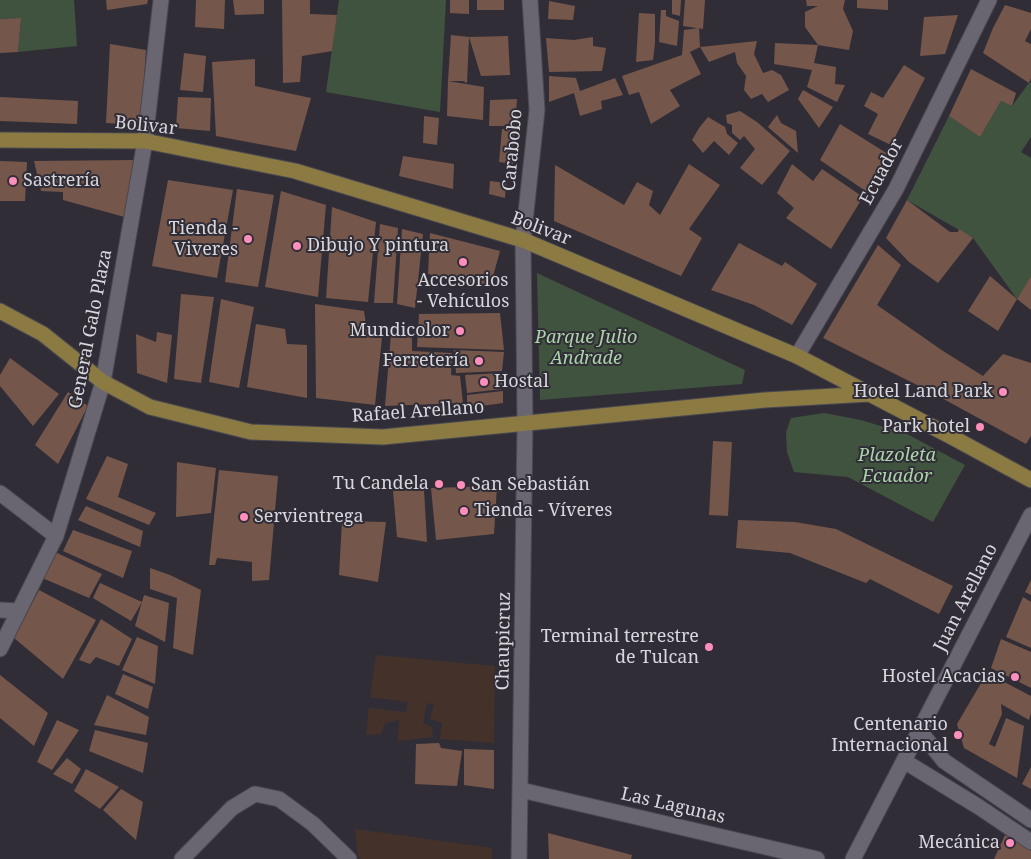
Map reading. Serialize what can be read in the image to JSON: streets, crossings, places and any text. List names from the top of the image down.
{
  "streets": {
    "main road": ["Bolivar", "Rafael Arellano"],
    "street": [
      "Carabobo",
      "Ecuador",
      "General Galo Plaza",
      "Juan Arellano",
      "Chaupicruz",
      "Las Lagunas"
    ]
  },
  "crossings": [
    ["Bolivar", "Carabobo"],
    ["Bolivar", "Ecuador"],
    ["Bolivar", "General Galo Plaza"],
    ["Bolivar", "Rafael Arellano"],
    ["Carabobo", "Rafael Arellano"],
    ["Carabobo", "Chaupicruz"],
    ["General Galo Plaza", "Rafael Arellano"],
    ["Rafael Arellano", "Chaupicruz"],
    ["Chaupicruz", "Las Lagunas"]
  ],
  "parks": ["Parque Julio Andrade", "Plazoleta Ecuador"],
  "places": [
    "Sastrería",
    "Tienda - Viveres",
    "Dibujo Y pintura",
    "Accesorios - Vehículos",
    "Mundicolor",
    "Ferretería",
    "Hostal",
    "Hotel Land Park",
    "Park hotel",
    "Tu Candela",
    "San Sebastián",
    "Tienda - Víveres",
    "Servientrega",
    "Terminal terrestre de Tulcan",
    "Hostel Acacias",
    "Centenario Internacional",
    "Mecánica"
  ]
}
